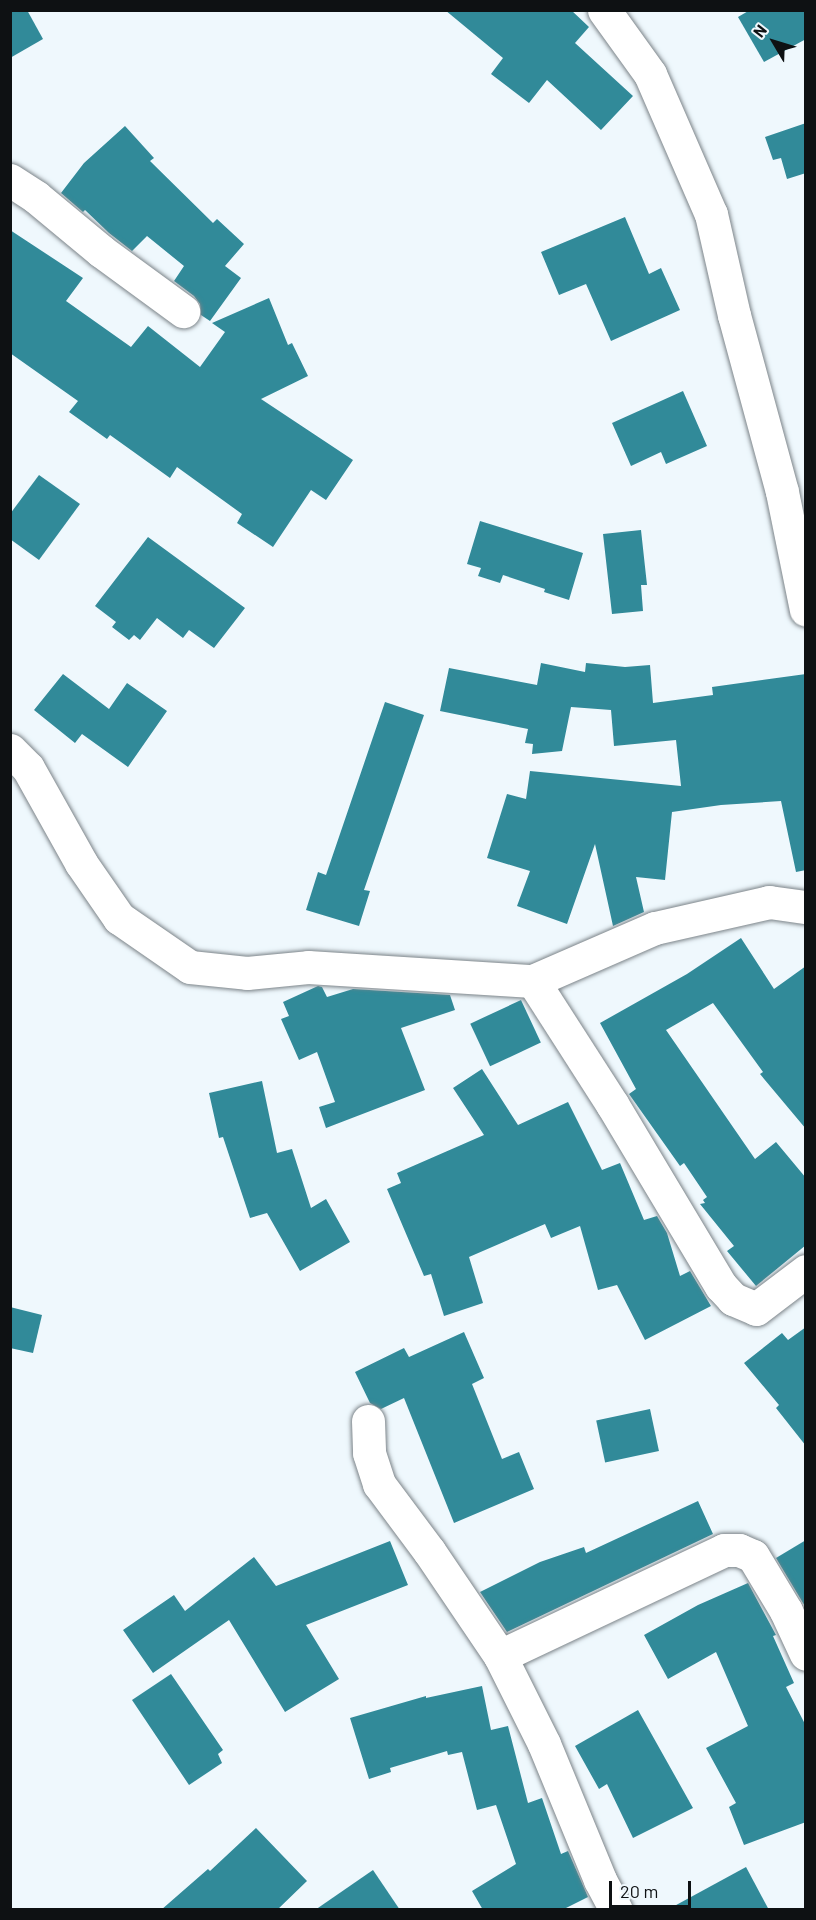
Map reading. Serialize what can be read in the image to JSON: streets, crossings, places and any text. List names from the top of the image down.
{
  "scale_bar": "20 m",
  "north": "top left"
}
